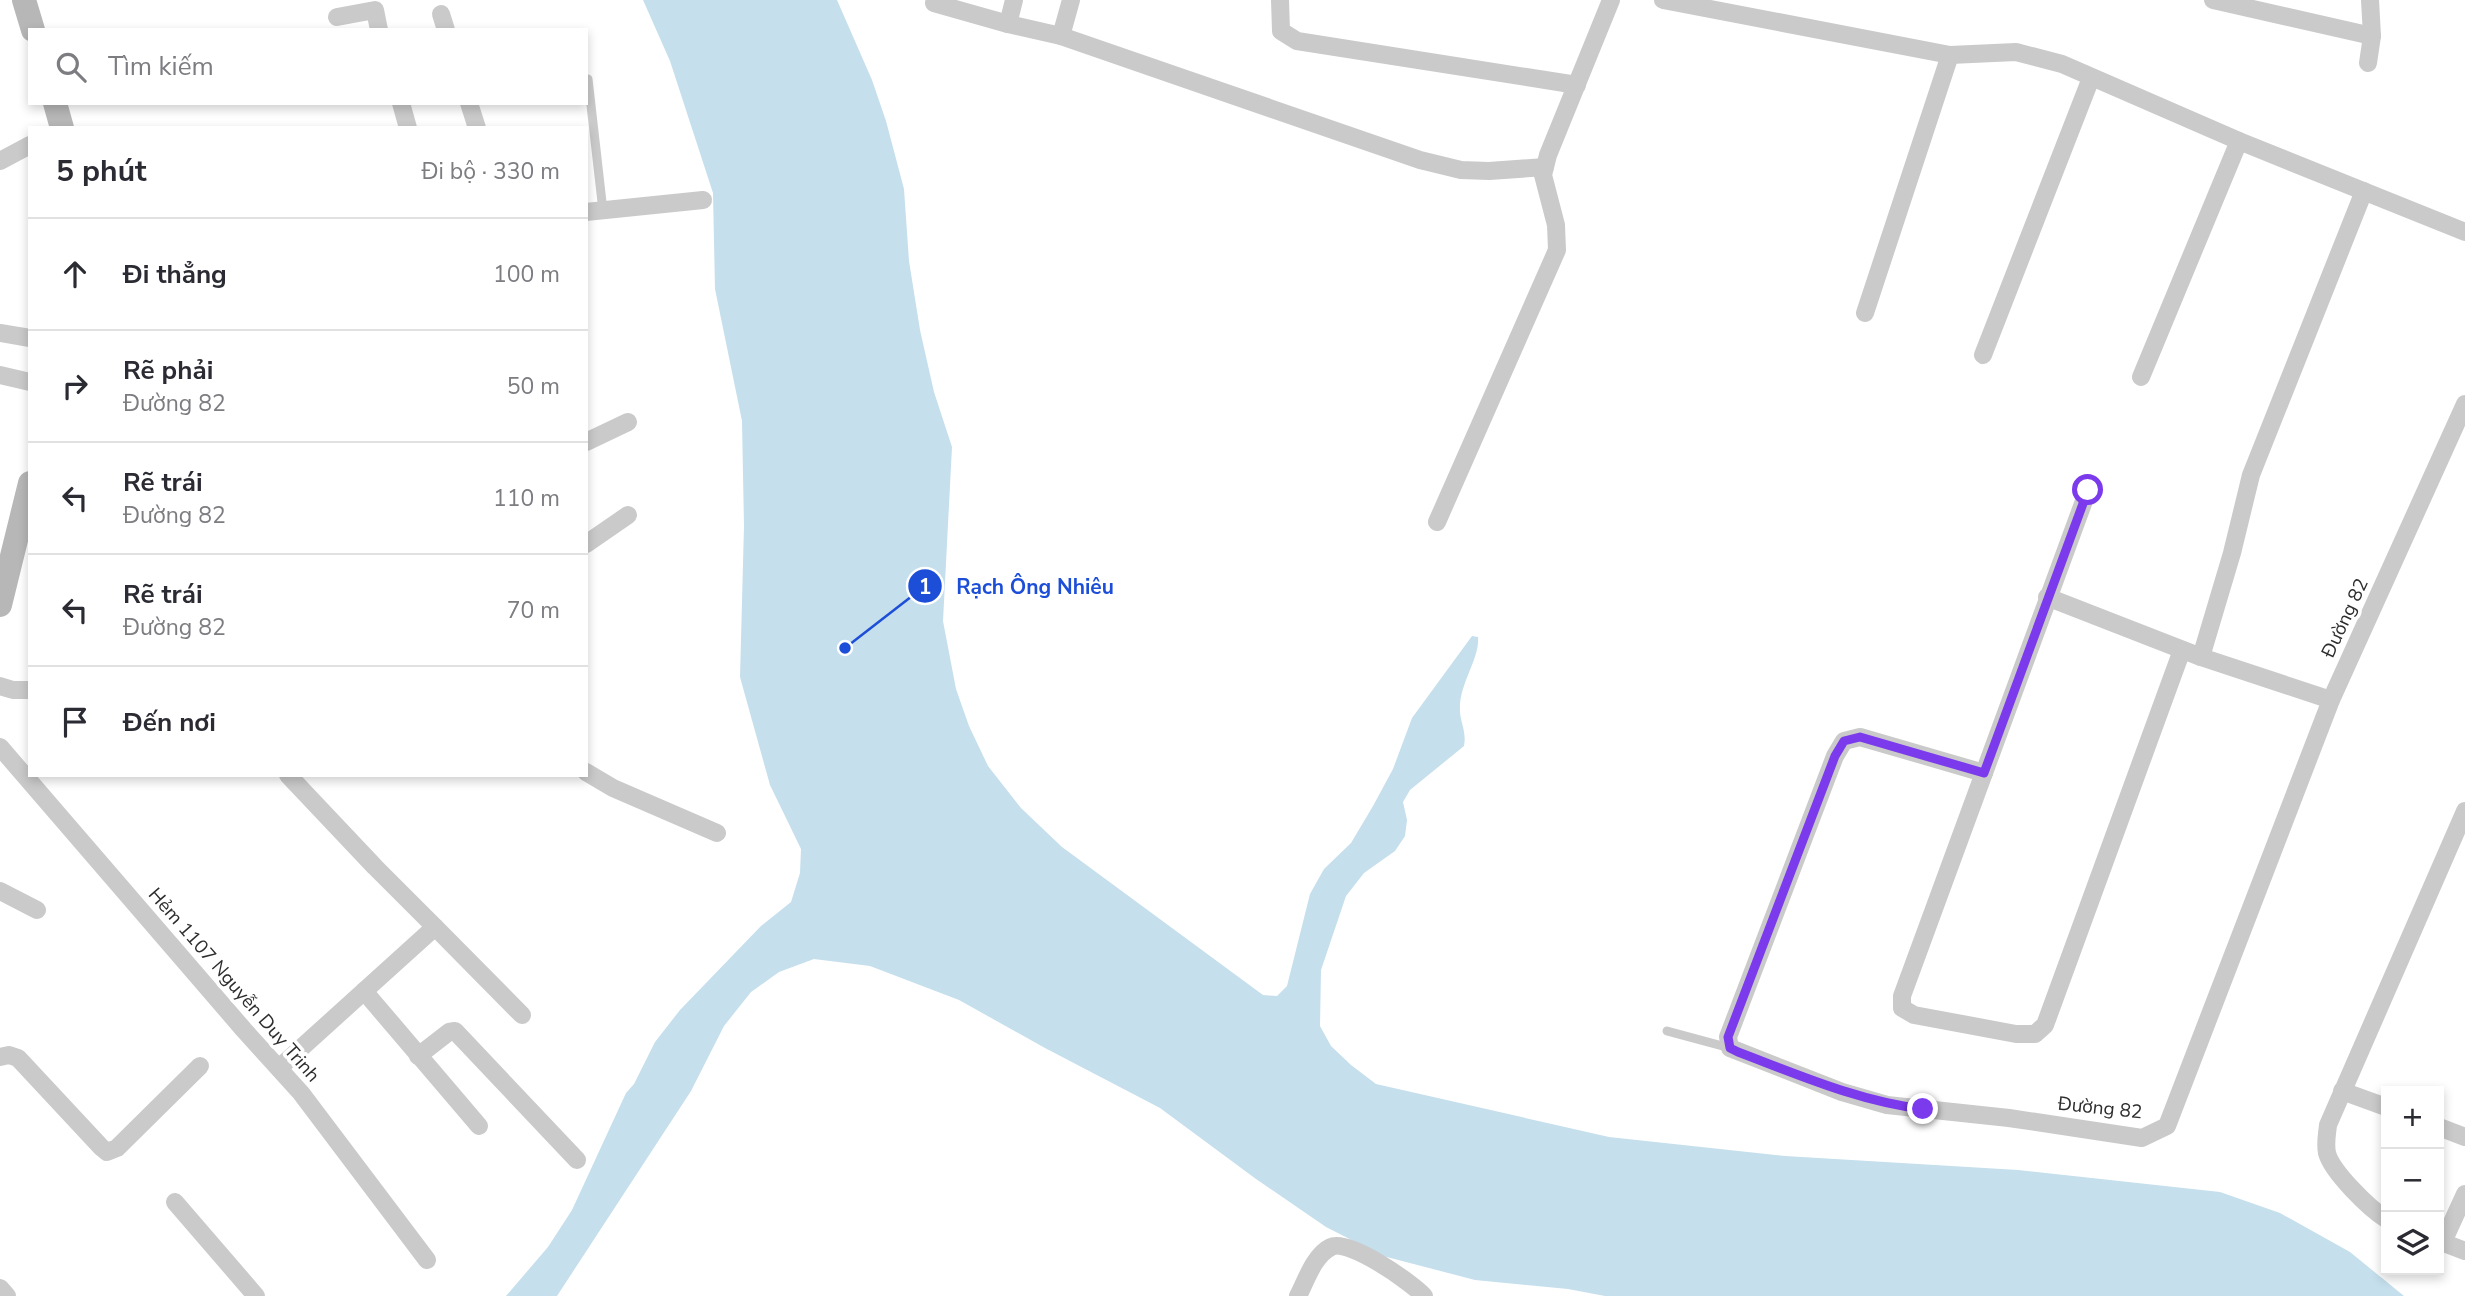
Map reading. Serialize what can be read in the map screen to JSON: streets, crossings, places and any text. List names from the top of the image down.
{
  "streets": {
    "street": ["Đường 82", "Hẻm 1107 Nguyễn Duy Trinh"]
  },
  "places": ["Rạch Ông Nhiêu"],
  "page": {
    "search": "Tìm kiếm",
    "heading": ["5 phút", "Đi bộ · 330 m"],
    "list": [
      ["Đi thẳng", "100 m"],
      ["Rẽ phải", "Đường 82", "50 m"],
      ["Rẽ trái", "Đường 82", "110 m"],
      ["Rẽ trái", "Đường 82", "70 m"],
      "Đến nơi"
    ],
    "map_buttons": ["+", "−"]
  }
}
